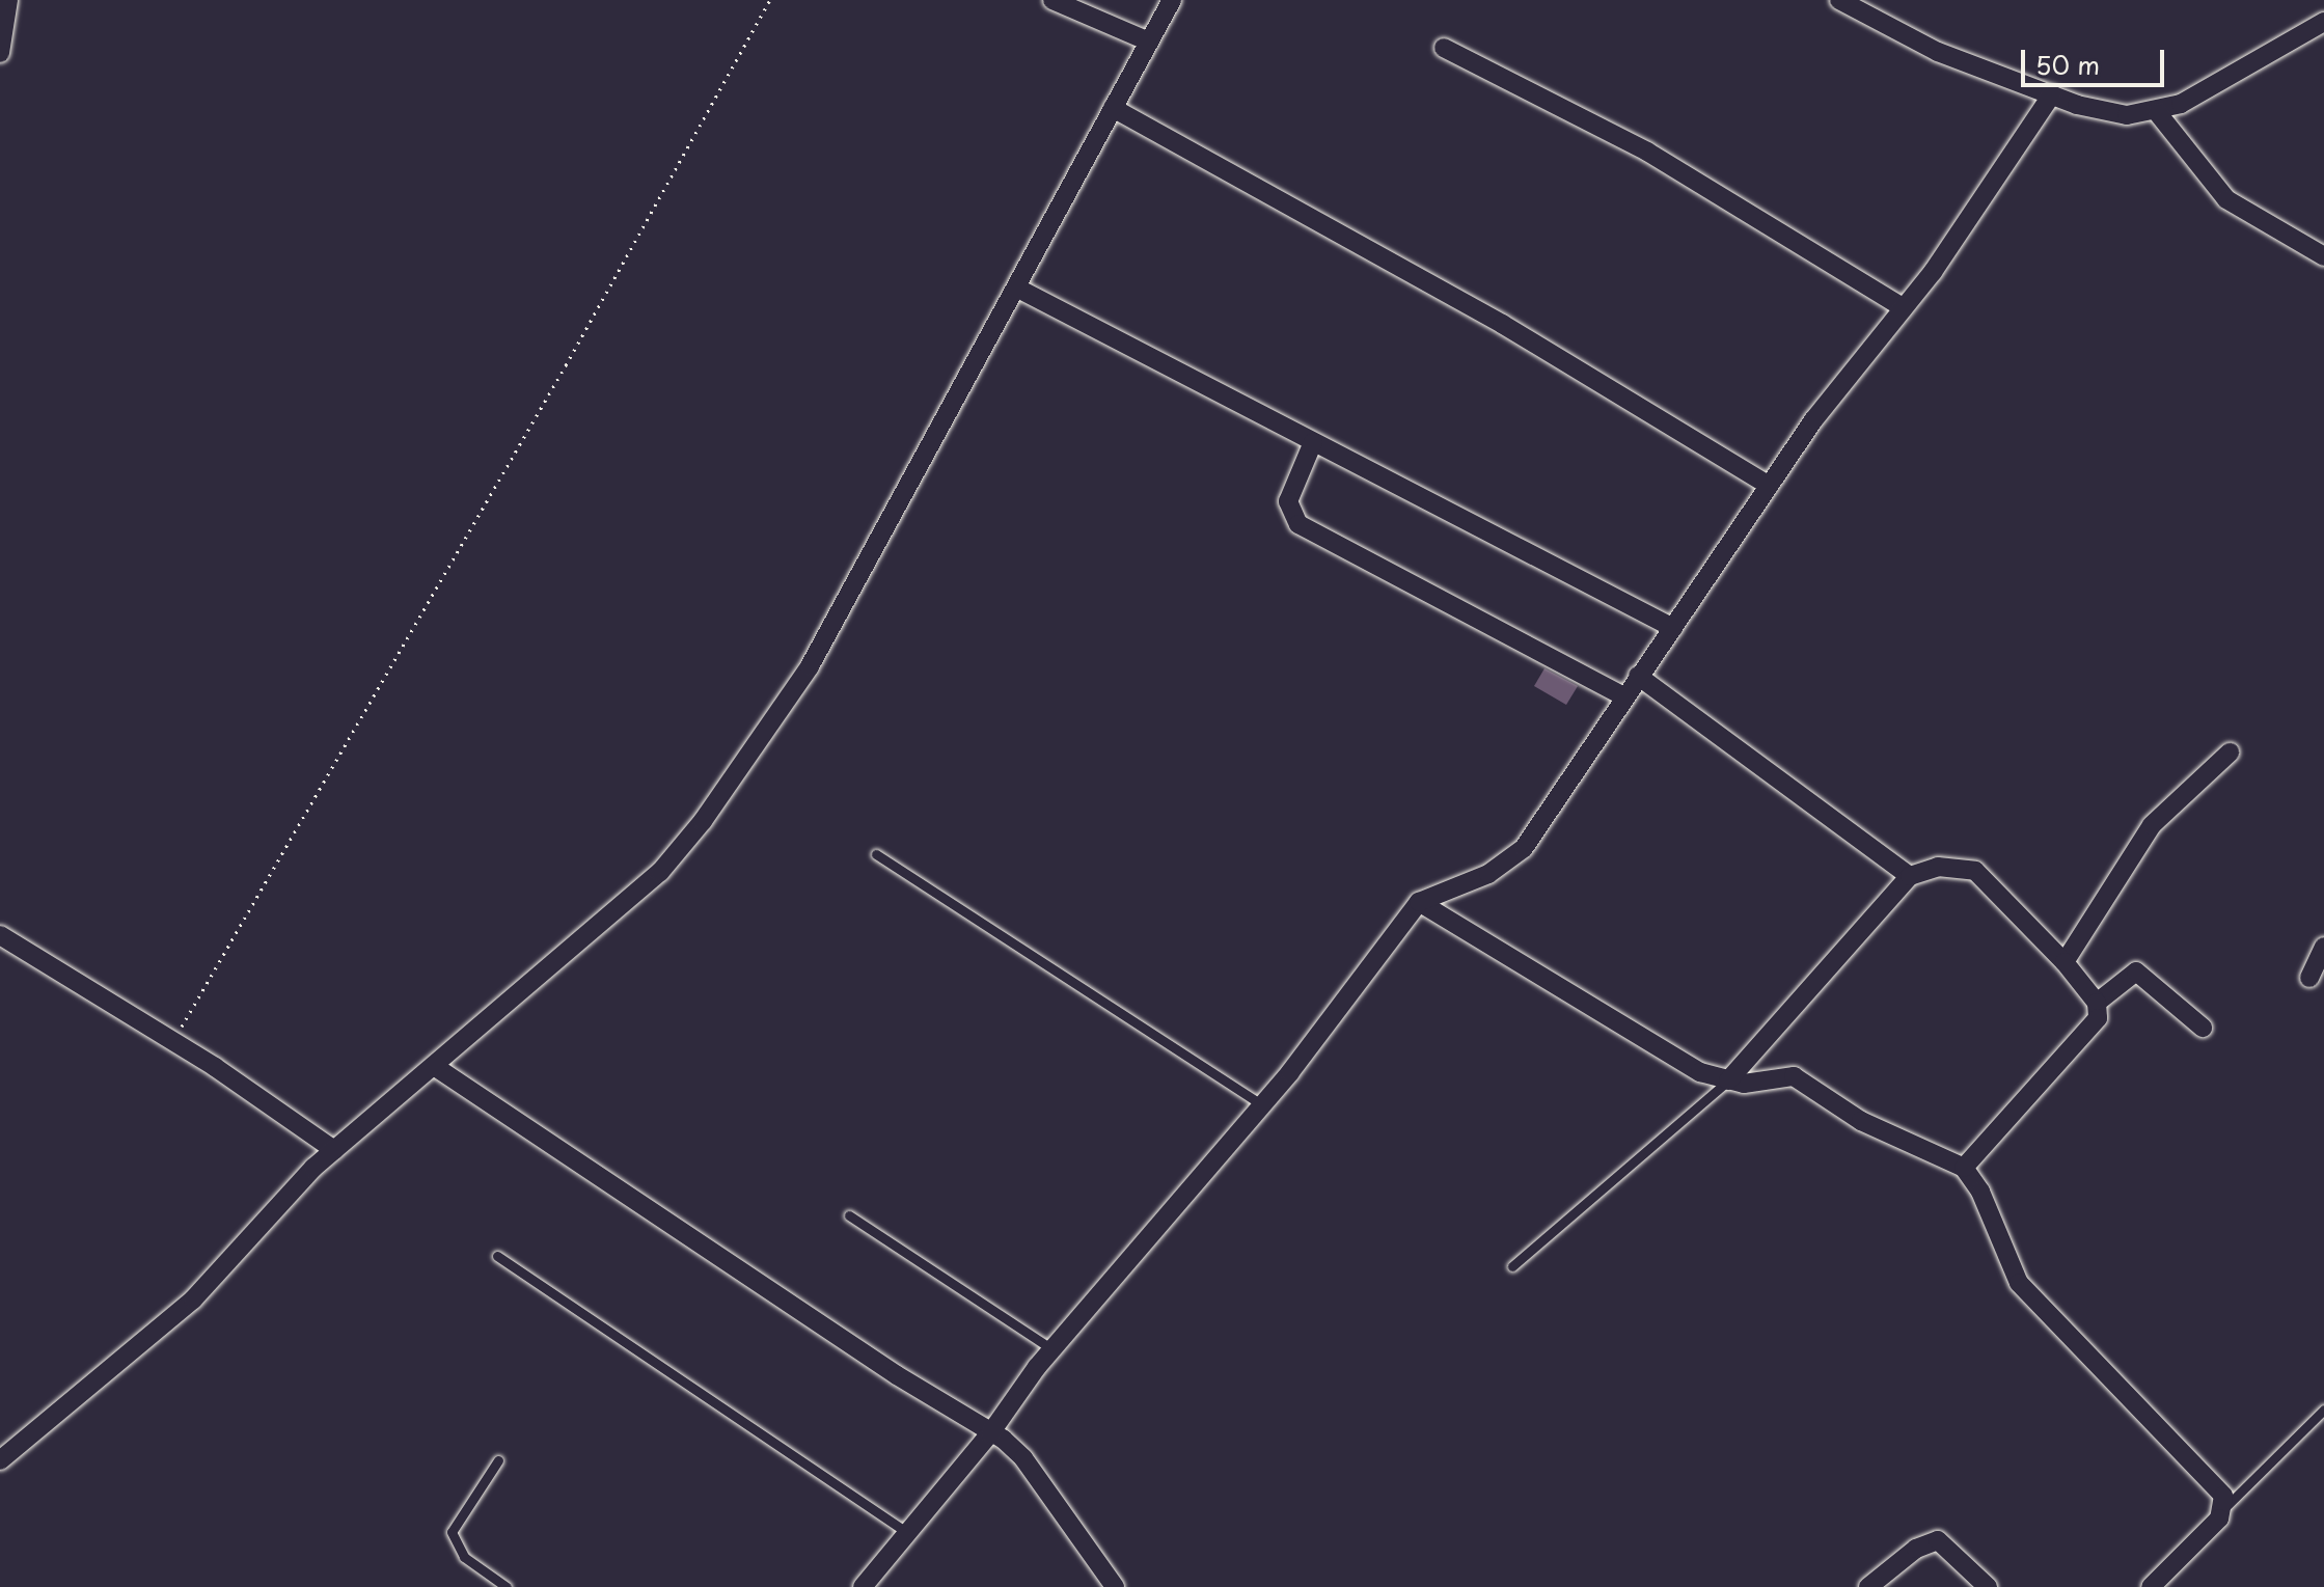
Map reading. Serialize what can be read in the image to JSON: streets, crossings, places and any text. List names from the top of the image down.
{
  "scale_bar": "50 m"
}
